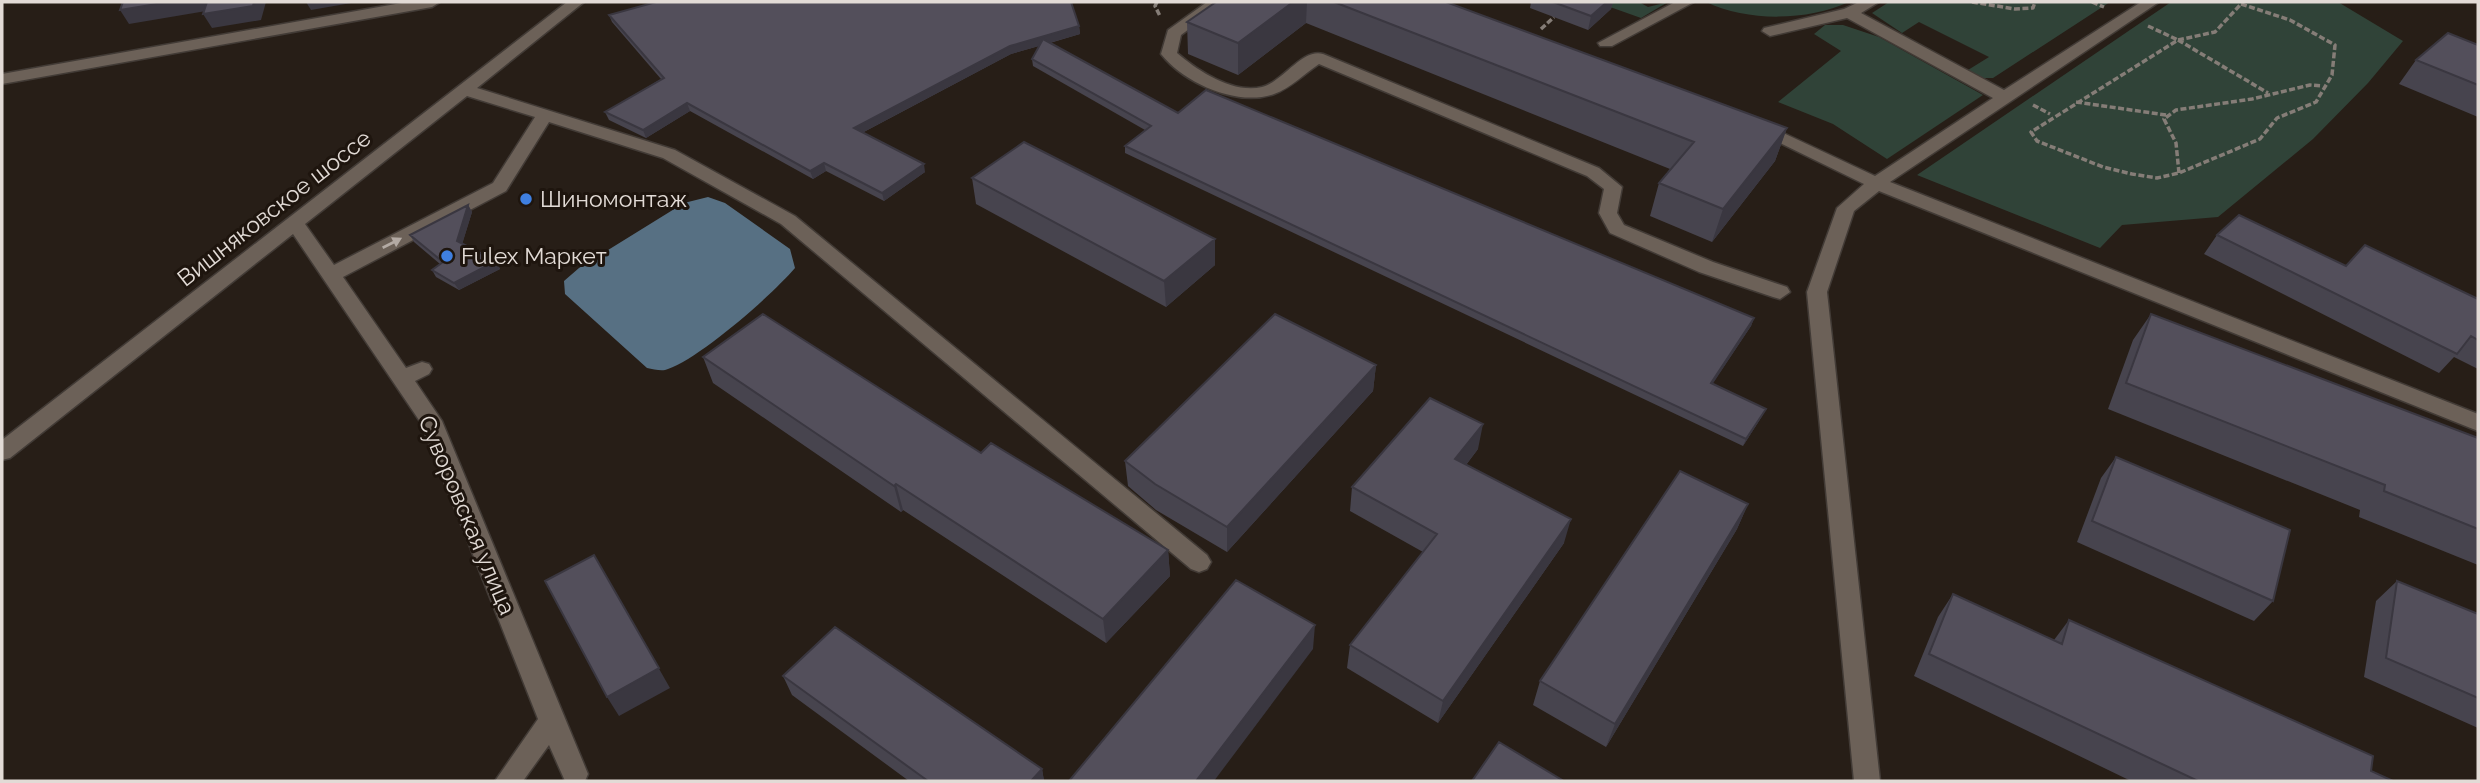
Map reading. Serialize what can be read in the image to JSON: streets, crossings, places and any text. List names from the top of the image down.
{
  "streets": {
    "street": ["Вишняковское шоссе", "Суворовская улица"]
  },
  "crossings": [
    ["Вишняковское шоссе", "Суворовская улица"]
  ],
  "places": ["Шиномонтаж", "Fulex Маркет"]
}
